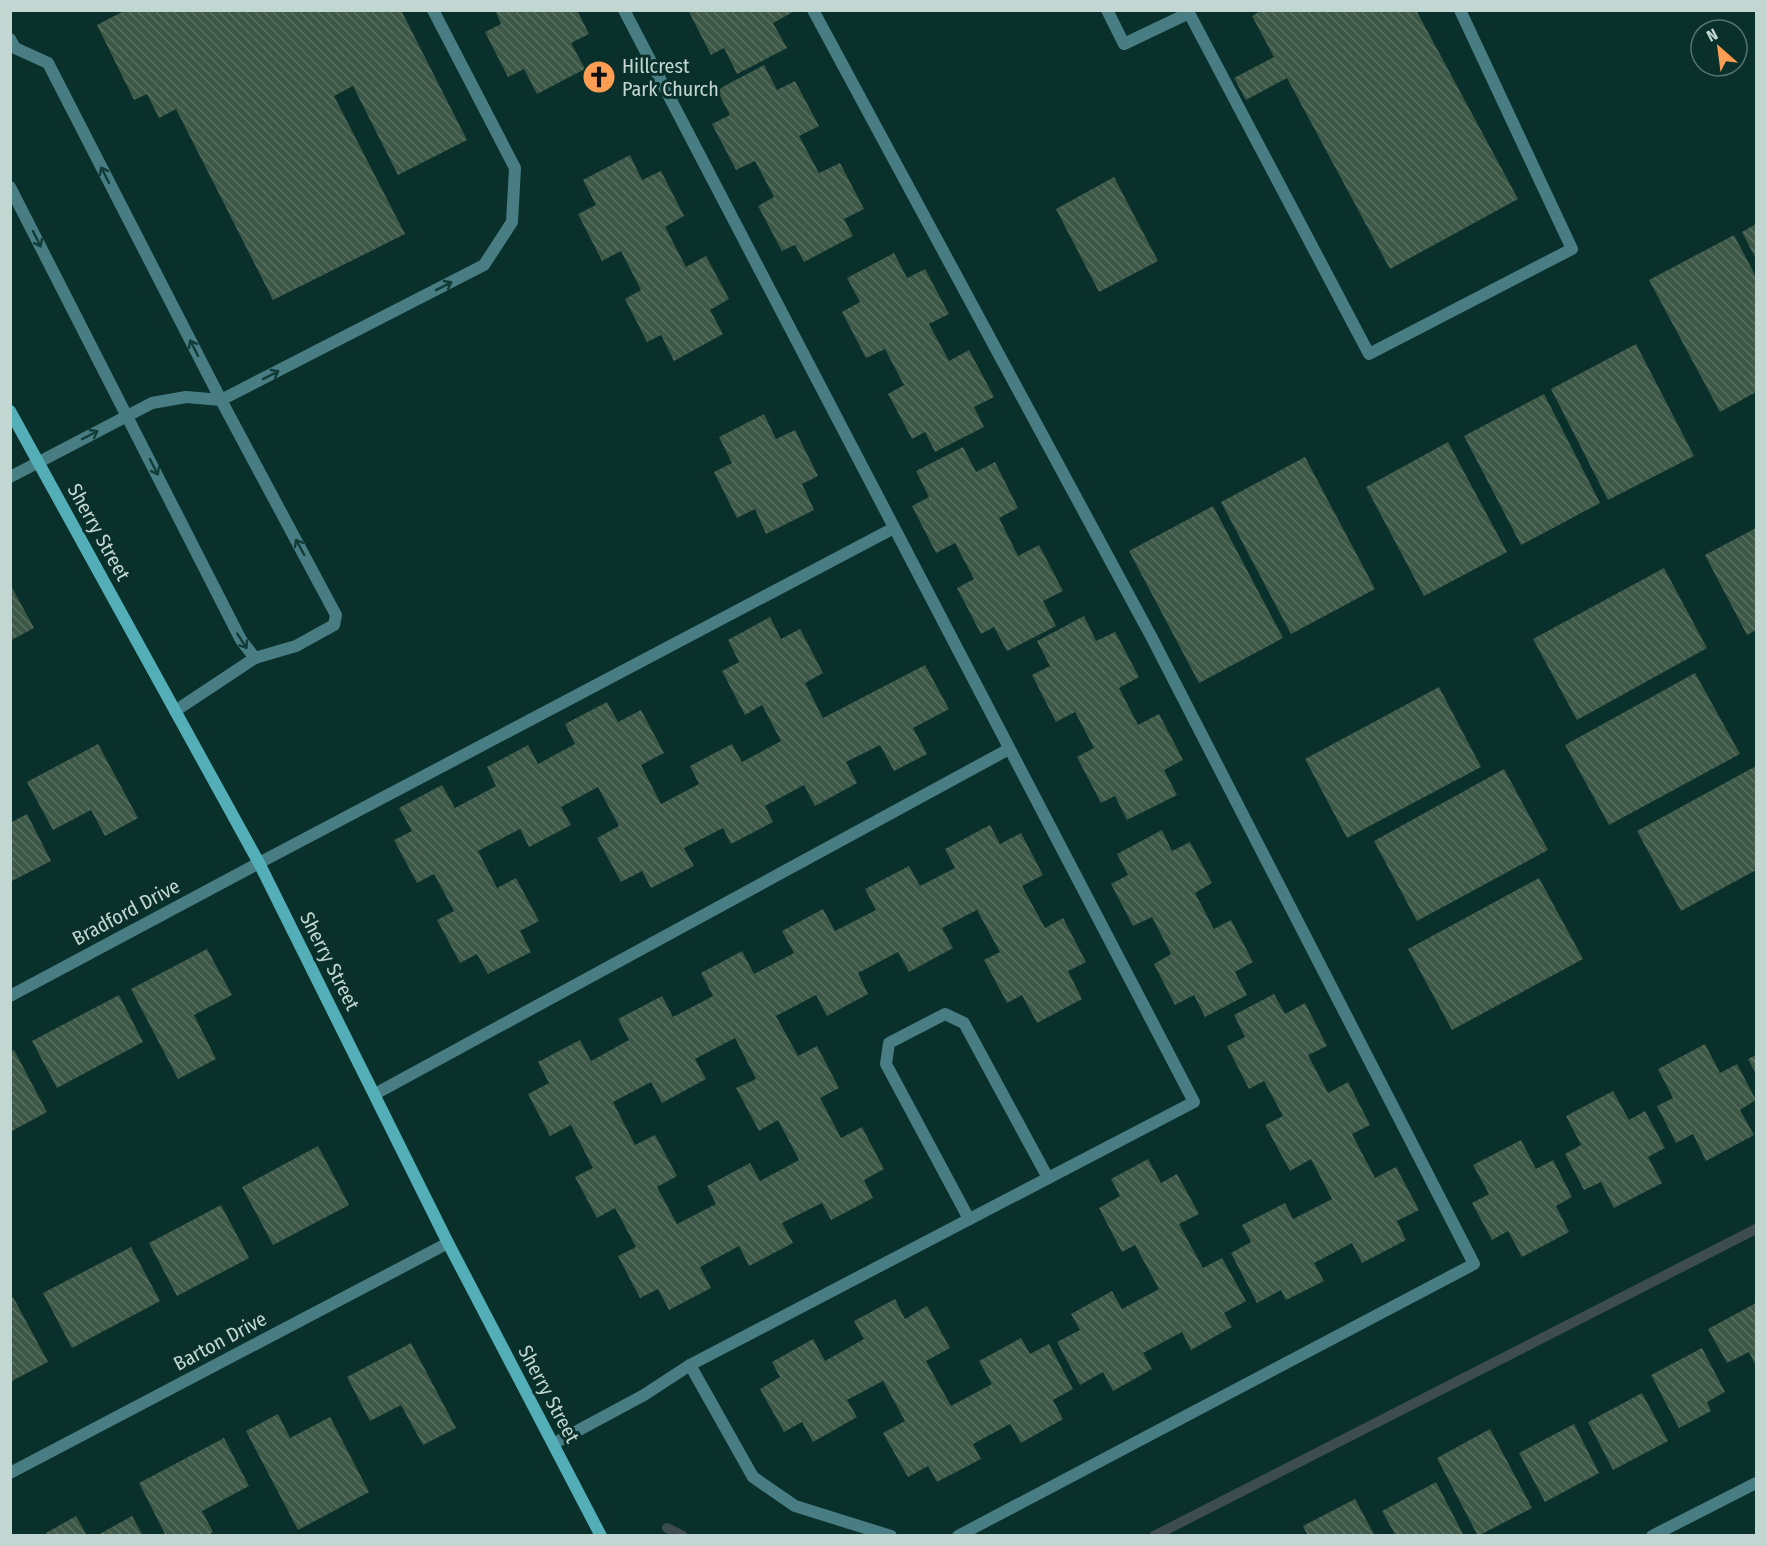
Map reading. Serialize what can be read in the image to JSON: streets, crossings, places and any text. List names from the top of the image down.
{
  "streets": {
    "street": ["Sherry Street", "Bradford Drive", "Barton Drive"]
  },
  "crossings": [
    ["Sherry Street", "Bradford Drive"],
    ["Sherry Street", "Barton Drive"]
  ],
  "places": {
    "church": ["Hillcrest Park Church"]
  },
  "north": "top left"
}
